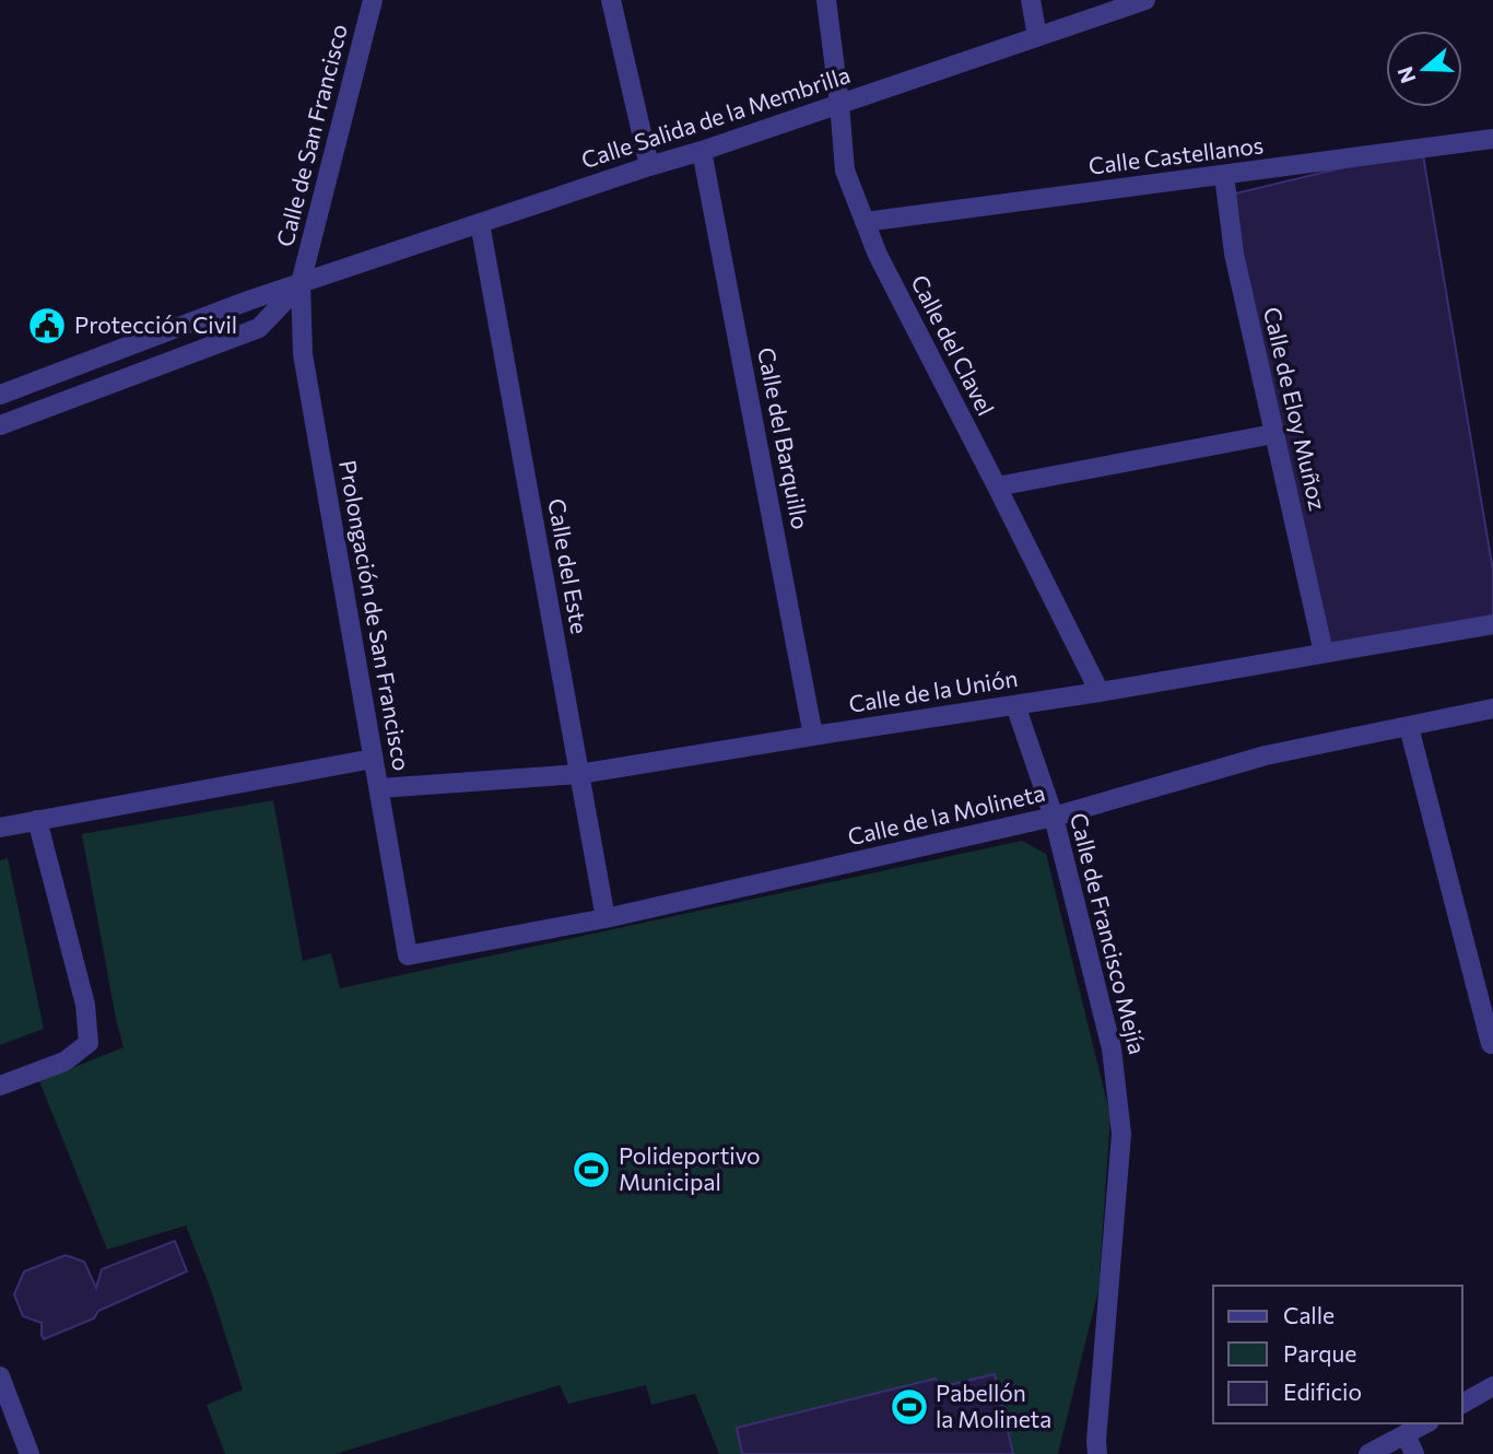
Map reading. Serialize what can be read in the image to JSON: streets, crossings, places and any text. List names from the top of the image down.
{
  "streets": {
    "street": [
      "Calle Salida de la Membrilla",
      "Calle de San Francisco",
      "Calle Castellanos",
      "Calle del Clavel",
      "Calle de Eloy Muñoz",
      "Calle del Barquillo",
      "Calle del Este",
      "Prolongación de San Francisco",
      "Calle de la Unión",
      "Calle de la Molineta",
      "Calle de Francisco Mejía"
    ]
  },
  "crossings": [
    ["Calle Salida de la Membrilla", "Calle de San Francisco"],
    ["Calle Salida de la Membrilla", "Calle del Clavel"],
    ["Calle Salida de la Membrilla", "Calle del Barquillo"],
    ["Calle Salida de la Membrilla", "Calle del Este"],
    ["Calle Salida de la Membrilla", "Prolongación de San Francisco"],
    ["Calle de San Francisco", "Prolongación de San Francisco"],
    ["Calle Castellanos", "Calle del Clavel"],
    ["Calle Castellanos", "Calle de Eloy Muñoz"],
    ["Calle del Clavel", "Calle de la Unión"],
    ["Calle de Eloy Muñoz", "Calle de la Unión"],
    ["Calle del Barquillo", "Calle de la Unión"],
    ["Calle del Este", "Calle de la Unión"],
    ["Calle del Este", "Calle de la Molineta"],
    ["Prolongación de San Francisco", "Calle de la Unión"],
    ["Prolongación de San Francisco", "Calle de la Molineta"],
    ["Calle de la Unión", "Calle de Francisco Mejía"],
    ["Calle de la Molineta", "Calle de Francisco Mejía"]
  ],
  "places": {
    "public building": ["Protección Civil"],
    "sports": ["Polideportivo Municipal", "Pabellón la Molineta"]
  },
  "legend": ["Calle", "Parque", "Edificio"],
  "north": "left"
}
